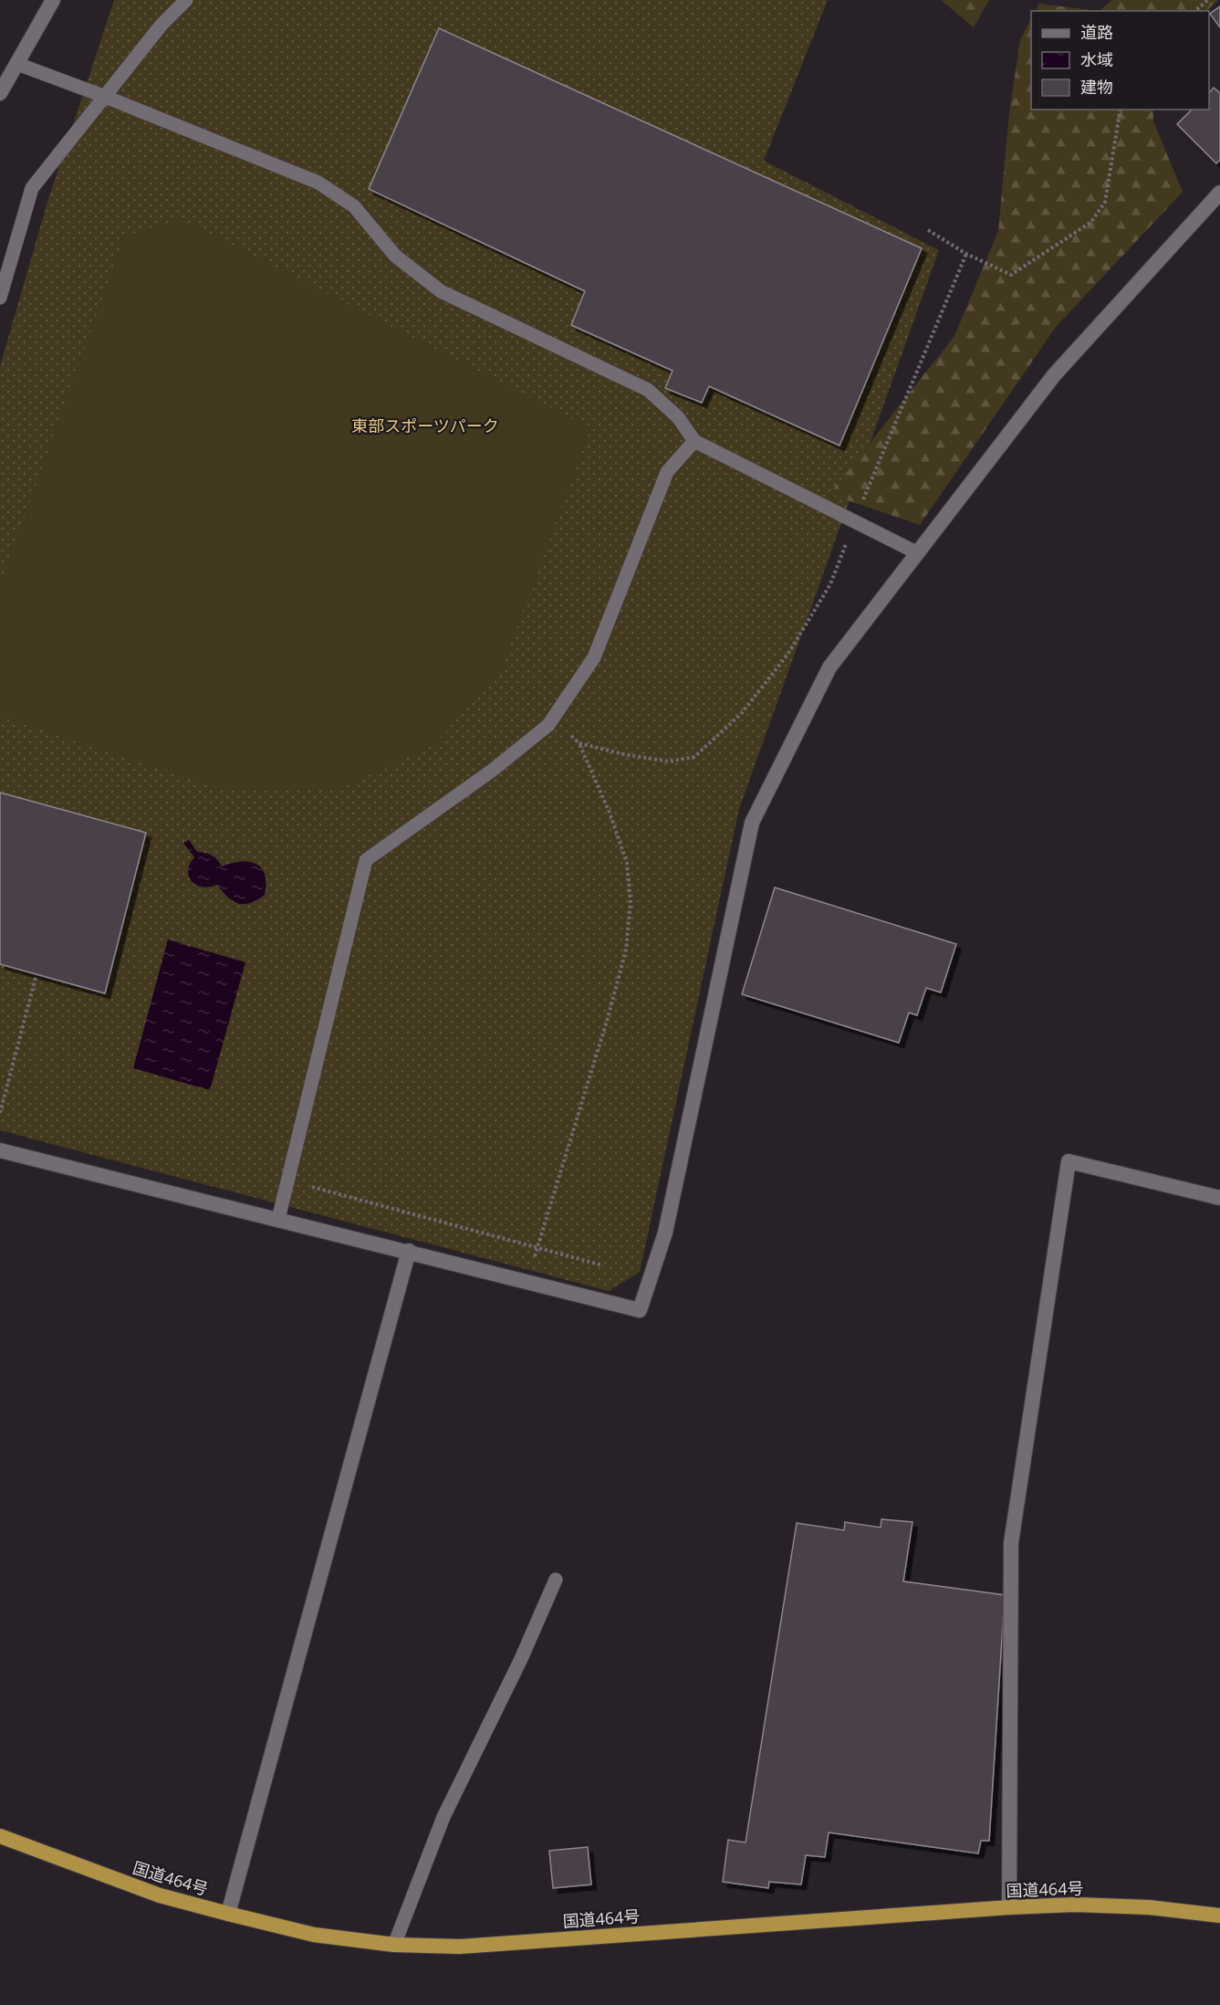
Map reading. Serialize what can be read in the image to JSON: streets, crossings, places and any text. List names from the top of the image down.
{
  "streets": {
    "highway": ["国道464号"]
  },
  "parks": ["東部スポーツパーク"],
  "legend": ["道路", "水域", "建物"]
}
